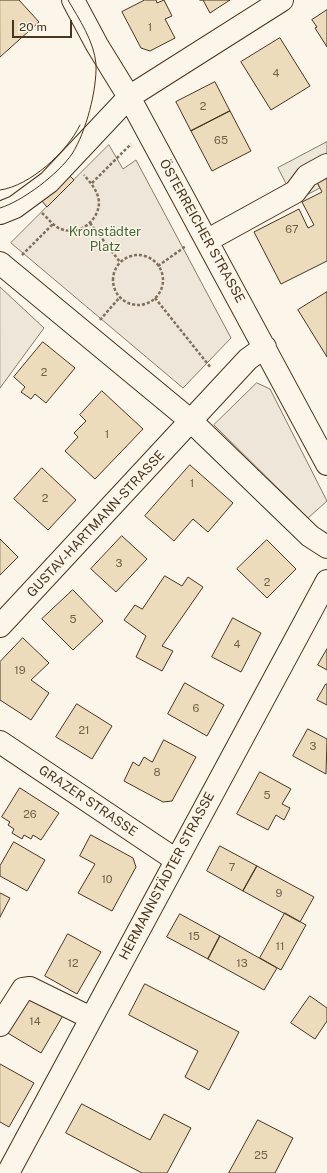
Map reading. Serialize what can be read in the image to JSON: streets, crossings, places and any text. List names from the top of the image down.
{
  "streets": {
    "street": [
      "ÖSTERREICHER STRASSE",
      "GUSTAV-HARTMANN-STRASSE",
      "GRAZER STRASSE",
      "HERMANNSTÄDTER STRASSE"
    ]
  },
  "crossings": [
    ["GRAZER STRASSE", "HERMANNSTÄDTER STRASSE"]
  ],
  "parks": ["Kronstädter Platz"],
  "house_numbers": [
    "1",
    "4",
    "2",
    "65",
    "67",
    "2",
    "1",
    "1",
    "2",
    "3",
    "2",
    "5",
    "4",
    "19",
    "6",
    "21",
    "3",
    "8",
    "5",
    "26",
    "7",
    "10",
    "9",
    "15",
    "11",
    "12",
    "13",
    "14",
    "25"
  ],
  "scale_bar": "20 m"
}
